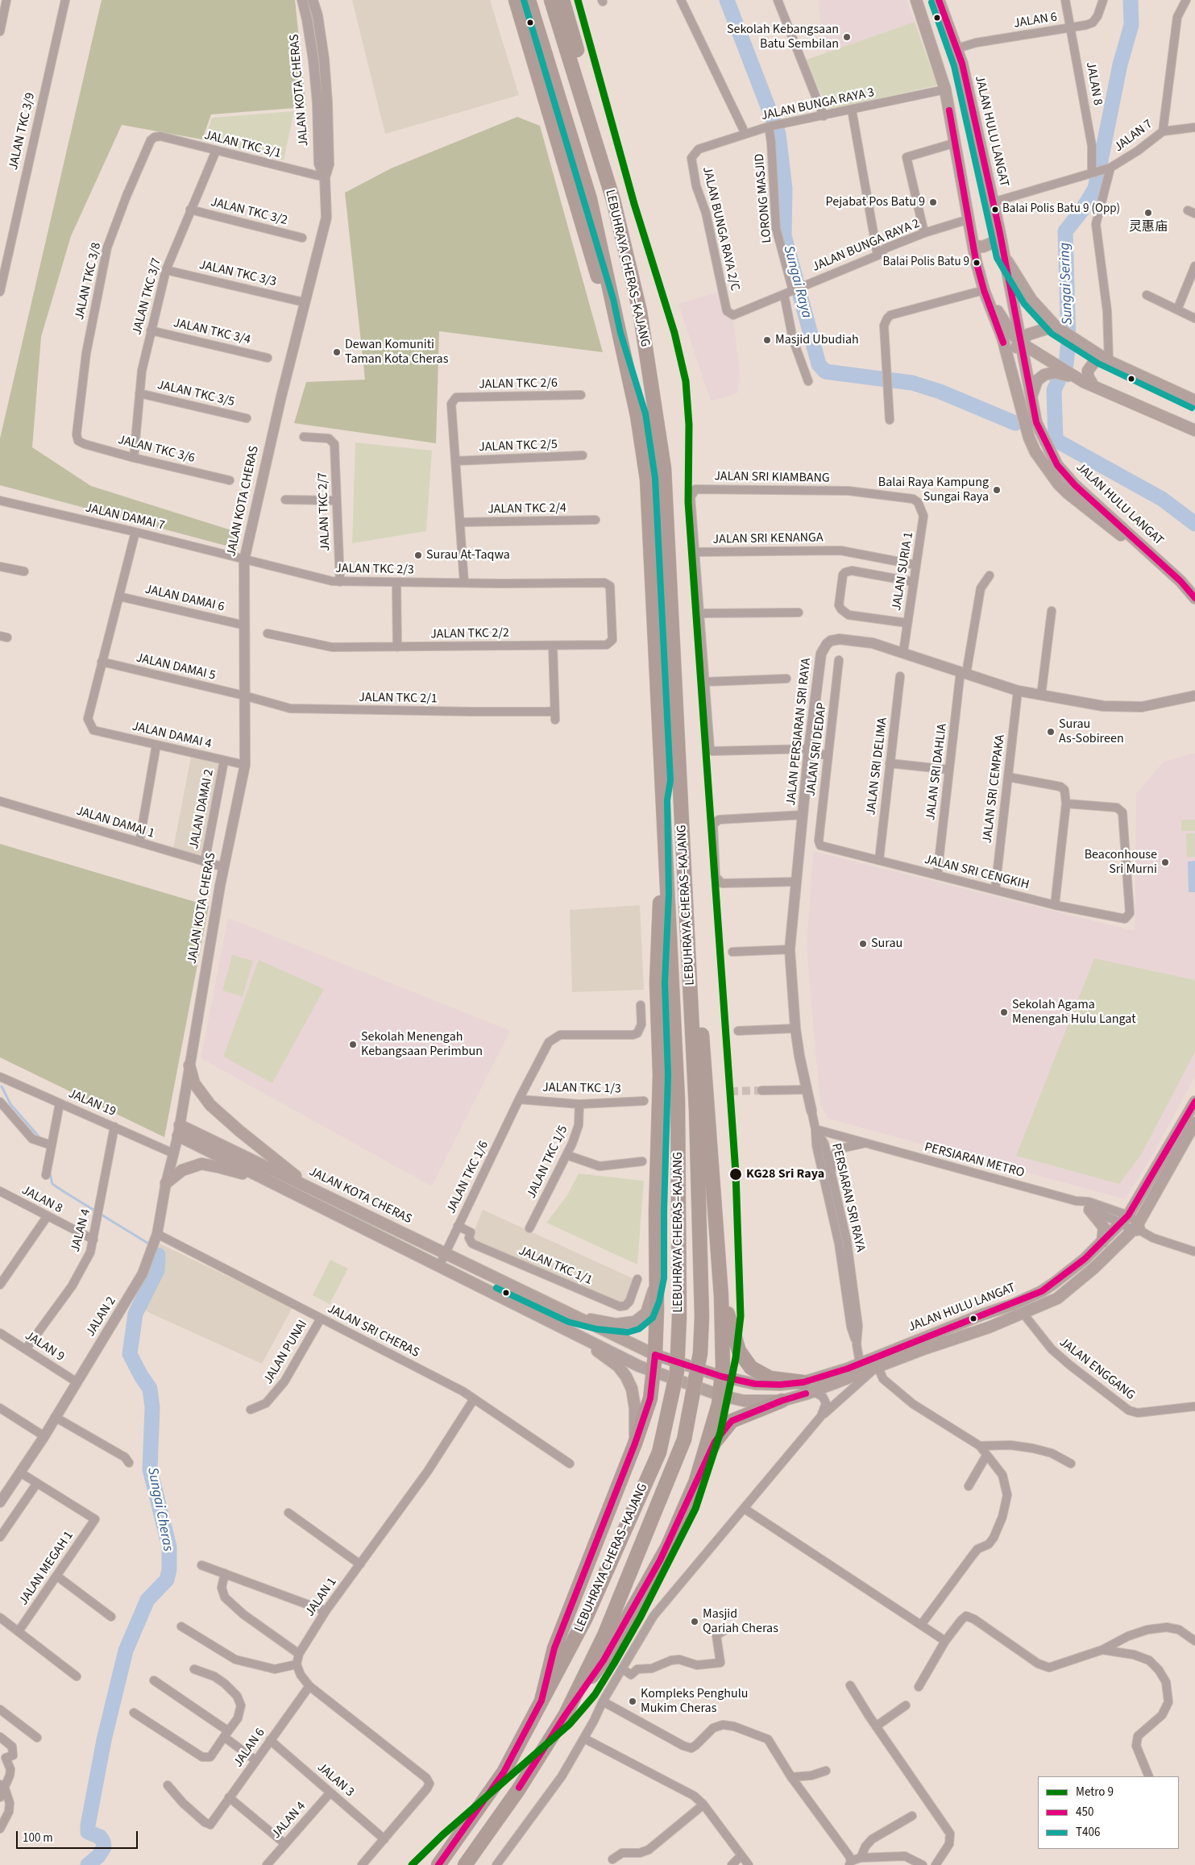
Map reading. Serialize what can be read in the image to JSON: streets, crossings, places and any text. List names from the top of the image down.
{
  "streets": {
    "highway": ["LEBUHRAYA CHERAS–KAJANG"],
    "main road": ["JALAN KOTA CHERAS", "JALAN HULU LANGAT"],
    "street": [
      "JALAN 6",
      "JALAN 8",
      "JALAN BUNGA RAYA 3",
      "JALAN TKC 3/9",
      "JALAN 7",
      "JALAN TKC 3/1",
      "LORONG MASJID",
      "JALAN TKC 3/2",
      "JALAN BUNGA RAYA 2/C",
      "JALAN BUNGA RAYA 2",
      "JALAN TKC 3/3",
      "JALAN TKC 3/8",
      "JALAN TKC 3/7",
      "JALAN TKC 3/4",
      "JALAN TKC 2/6",
      "JALAN TKC 3/5",
      "JALAN TKC 2/5",
      "JALAN TKC 3/6",
      "JALAN SRI KIAMBANG",
      "JALAN TKC 2/4",
      "JALAN TKC 2/7",
      "JALAN DAMAI 7",
      "JALAN SRI KENANGA",
      "JALAN TKC 2/3",
      "JALAN SURIA 1",
      "JALAN DAMAI 6",
      "JALAN TKC 2/2",
      "JALAN DAMAI 5",
      "JALAN TKC 2/1",
      "JALAN PERSIARAN SRI RAYA",
      "JALAN DAMAI 4",
      "JALAN SRI DEDAP",
      "JALAN SRI DELIMA",
      "JALAN SRI DAHLIA",
      "JALAN SRI CEMPAKA",
      "JALAN DAMAI 2",
      "JALAN DAMAI 1",
      "JALAN SRI CENGKIH",
      "JALAN TKC 1/3",
      "JALAN 19",
      "PERSIARAN METRO",
      "JALAN TKC 1/5",
      "JALAN TKC 1/6",
      "PERSIARAN SRI RAYA",
      "JALAN 4",
      "JALAN TKC 1/1",
      "JALAN 2",
      "JALAN SRI CHERAS",
      "JALAN 9",
      "JALAN PUNAI",
      "JALAN ENGGANG",
      "JALAN MEGAH 1",
      "JALAN 1",
      "JALAN 3"
    ]
  },
  "crossings": [
    ["JALAN 6", "JALAN 8"],
    ["JALAN 6", "JALAN HULU LANGAT"],
    ["JALAN 6", "JALAN 3"],
    ["JALAN 8", "JALAN 7"],
    ["JALAN 8", "JALAN 4"],
    ["JALAN KOTA CHERAS", "JALAN HULU LANGAT"],
    ["JALAN KOTA CHERAS", "JALAN TKC 3/1"],
    ["JALAN KOTA CHERAS", "JALAN TKC 3/3"],
    ["JALAN KOTA CHERAS", "JALAN DAMAI 7"],
    ["JALAN KOTA CHERAS", "JALAN TKC 2/3"],
    ["JALAN KOTA CHERAS", "JALAN DAMAI 6"],
    ["JALAN KOTA CHERAS", "JALAN DAMAI 5"],
    ["JALAN KOTA CHERAS", "JALAN TKC 2/1"],
    ["JALAN KOTA CHERAS", "JALAN DAMAI 4"],
    ["JALAN KOTA CHERAS", "JALAN DAMAI 1"],
    ["JALAN KOTA CHERAS", "JALAN TKC 1/6"],
    ["JALAN KOTA CHERAS", "JALAN 2"],
    ["JALAN BUNGA RAYA 3", "LORONG MASJID"],
    ["JALAN BUNGA RAYA 3", "JALAN BUNGA RAYA 2/C"],
    ["JALAN HULU LANGAT", "JALAN 7"],
    ["JALAN HULU LANGAT", "PERSIARAN METRO"],
    ["JALAN HULU LANGAT", "PERSIARAN SRI RAYA"],
    ["JALAN HULU LANGAT", "JALAN ENGGANG"],
    ["JALAN TKC 3/1", "JALAN TKC 3/8"],
    ["JALAN TKC 3/1", "JALAN TKC 3/7"],
    ["LORONG MASJID", "JALAN BUNGA RAYA 2"],
    ["JALAN TKC 3/2", "JALAN TKC 3/7"],
    ["JALAN BUNGA RAYA 2/C", "JALAN BUNGA RAYA 2"],
    ["JALAN TKC 3/3", "JALAN TKC 3/7"],
    ["JALAN TKC 3/8", "JALAN TKC 3/6"],
    ["JALAN TKC 3/7", "JALAN TKC 3/4"],
    ["JALAN TKC 3/7", "JALAN TKC 3/5"],
    ["JALAN TKC 3/7", "JALAN TKC 3/6"],
    ["JALAN TKC 2/6", "JALAN TKC 2/5"],
    ["JALAN SRI KIAMBANG", "JALAN SRI KENANGA"],
    ["JALAN SRI KIAMBANG", "JALAN SURIA 1"],
    ["JALAN TKC 2/7", "JALAN TKC 2/3"],
    ["JALAN DAMAI 7", "JALAN TKC 2/3"],
    ["JALAN SRI KENANGA", "JALAN SURIA 1"],
    ["JALAN TKC 2/3", "JALAN TKC 2/2"],
    ["JALAN SURIA 1", "JALAN PERSIARAN SRI RAYA"],
    ["JALAN DAMAI 5", "JALAN TKC 2/1"],
    ["JALAN DAMAI 5", "JALAN DAMAI 4"],
    ["JALAN PERSIARAN SRI RAYA", "JALAN SRI DAHLIA"],
    ["JALAN PERSIARAN SRI RAYA", "JALAN SRI CEMPAKA"],
    ["JALAN PERSIARAN SRI RAYA", "PERSIARAN METRO"],
    ["JALAN PERSIARAN SRI RAYA", "PERSIARAN SRI RAYA"],
    ["JALAN DAMAI 4", "JALAN DAMAI 2"],
    ["JALAN SRI DEDAP", "JALAN SRI CENGKIH"],
    ["JALAN SRI DELIMA", "JALAN SRI CENGKIH"],
    ["JALAN SRI DAHLIA", "JALAN SRI CENGKIH"],
    ["JALAN SRI CEMPAKA", "JALAN SRI CENGKIH"],
    ["JALAN DAMAI 2", "JALAN DAMAI 1"],
    ["JALAN TKC 1/3", "JALAN TKC 1/5"],
    ["JALAN TKC 1/3", "JALAN TKC 1/6"],
    ["JALAN 19", "JALAN 4"],
    ["JALAN 19", "JALAN 2"],
    ["PERSIARAN METRO", "PERSIARAN SRI RAYA"],
    ["JALAN TKC 1/6", "JALAN TKC 1/1"],
    ["JALAN 4", "JALAN 9"],
    ["JALAN 4", "JALAN 3"],
    ["JALAN 2", "JALAN SRI CHERAS"],
    ["JALAN 2", "JALAN 9"],
    ["JALAN SRI CHERAS", "JALAN PUNAI"],
    ["JALAN SRI CHERAS", "JALAN 1"]
  ],
  "water": ["Sungai Raya", "Sungai Sering", "Sungai Cheras"],
  "places": [
    "Sekolah Kebangsaan Batu Sembilan",
    "Pejabat Pos Batu 9",
    "Balai Polis Batu 9 (Opp)",
    "灵惠庙",
    "Balai Polis Batu 9",
    "Masjid Ubudiah",
    "Dewan Komuniti Taman Kota Cheras",
    "Balai Raya Kampung Sungai Raya",
    "Surau At-Taqwa",
    "Surau As-Sobireen",
    "Beaconhouse Sri Murni",
    "Surau",
    "Sekolah Agama Menengah Hulu Langat",
    "Sekolah Menengah Kebangsaan Perimbun",
    "KG28 Sri Raya",
    "Masjid Qariah Cheras",
    "Kompleks Penghulu Mukim Cheras"
  ],
  "lines": ["metro line 9", "transit line 450", "transit line T406"],
  "legend": ["Metro 9", "450", "T406"],
  "scale_bar": "100 m"
}
